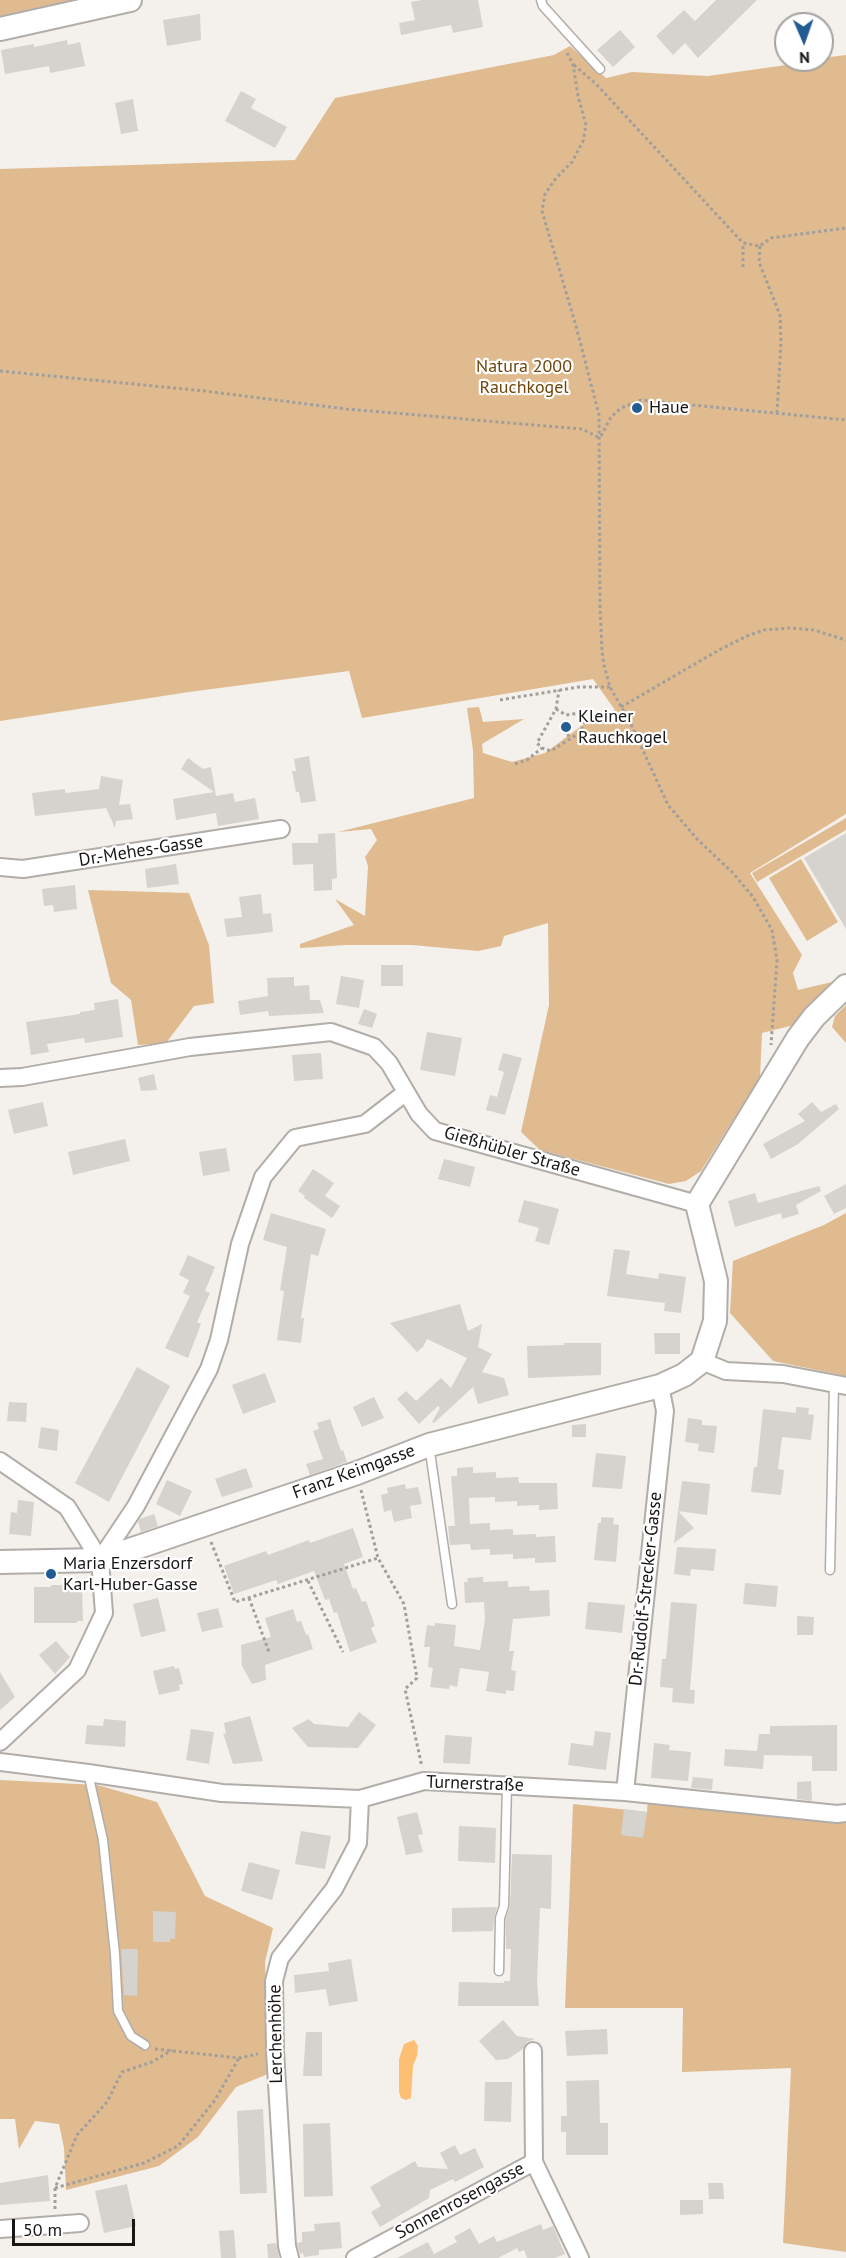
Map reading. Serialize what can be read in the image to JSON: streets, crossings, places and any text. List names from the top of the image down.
{
  "streets": {
    "main road": ["Franz Keimgasse"],
    "street": [
      "Dr.-Mehes-Gasse",
      "Gießhübler Straße",
      "Dr.-Rudolf-Strecker-Gasse",
      "Turnerstraße",
      "Lerchenhöhe",
      "Sonnenrosengasse"
    ]
  },
  "crossings": [
    ["Franz Keimgasse", "Dr.-Rudolf-Strecker-Gasse"],
    ["Dr.-Rudolf-Strecker-Gasse", "Turnerstraße"],
    ["Turnerstraße", "Lerchenhöhe"]
  ],
  "parks": ["Natura 2000 Rauchkogel"],
  "places": ["Haue", "Kleiner Rauchkogel", "Maria Enzersdorf Karl-Huber-Gasse"],
  "scale_bar": "50 m",
  "north": "bottom"
}
